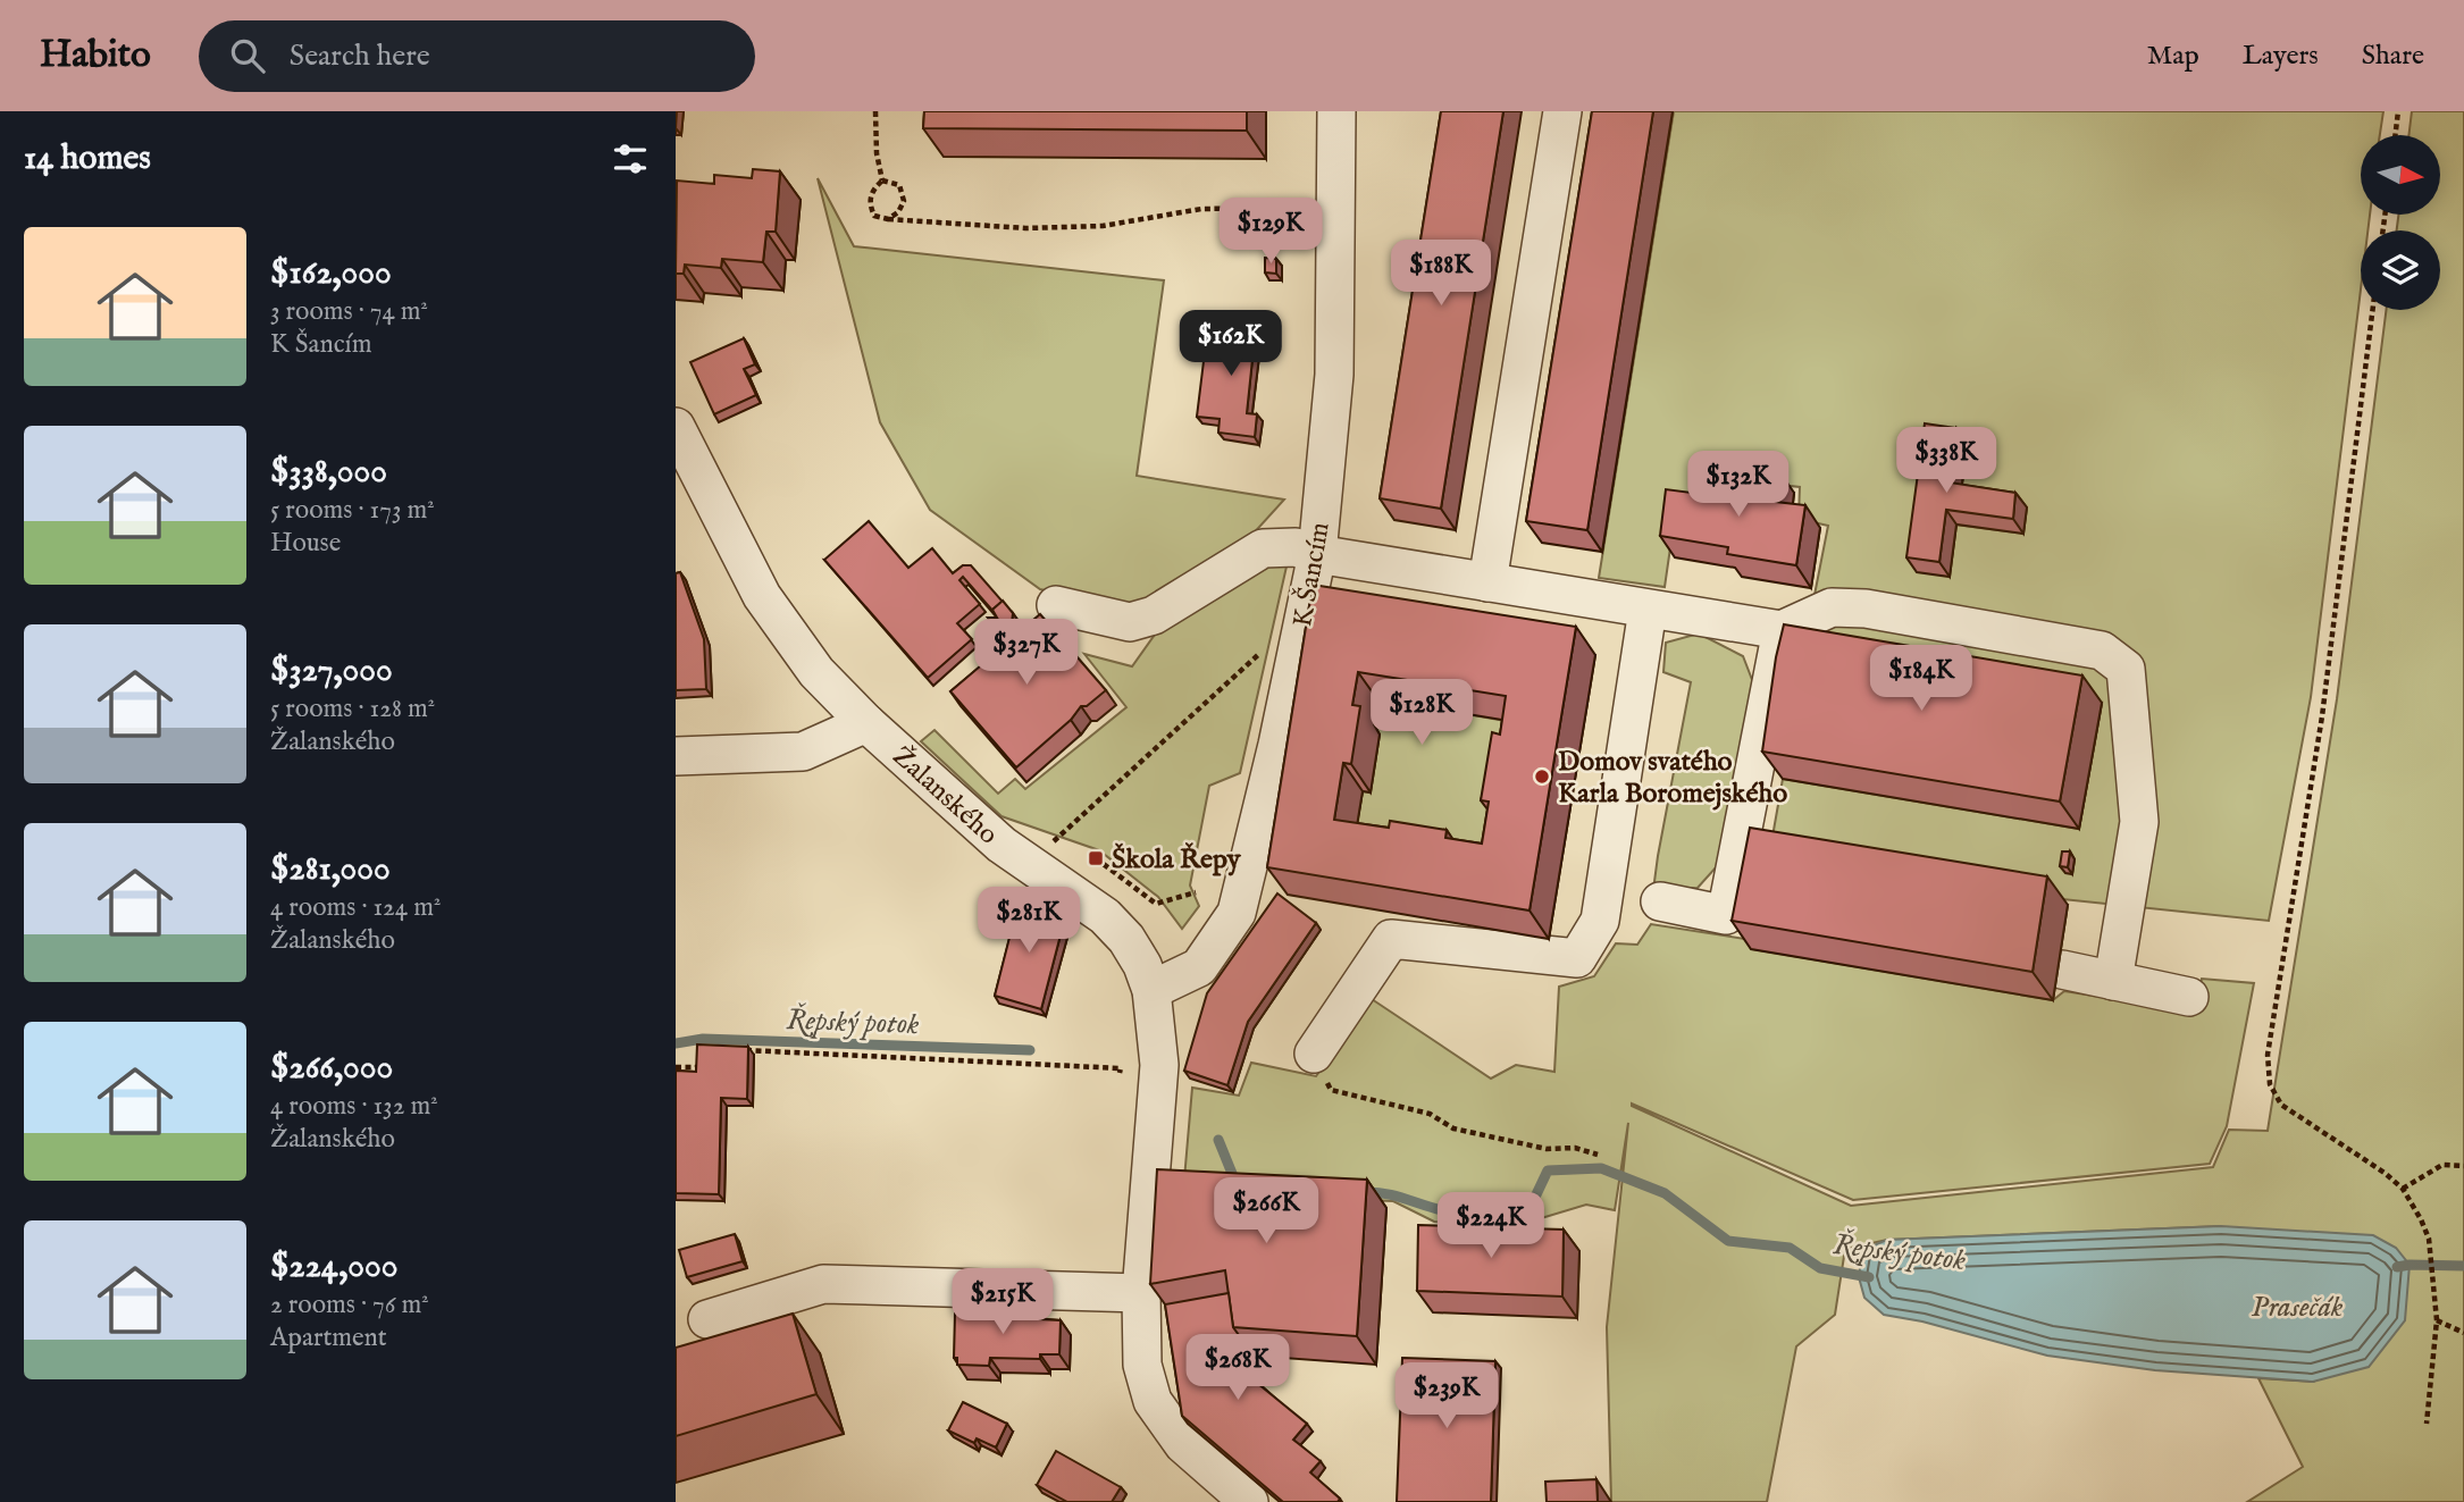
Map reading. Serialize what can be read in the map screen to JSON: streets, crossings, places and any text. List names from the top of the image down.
{
  "streets": {
    "street": ["K Šancím", "Žalanského"]
  },
  "crossings": [
    ["K Šancím", "Žalanského"]
  ],
  "water": ["Řepský potok", "Prasečák"],
  "places": {
    "other": ["Domov svatého Karla Boromejského"],
    "transit": ["Škola Řepy"]
  },
  "north": "right",
  "page": {
    "header": "Habito",
    "search": "Search here",
    "nav": ["Map", "Layers", "Share"],
    "heading": "14 homes",
    "price": [
      "$129K",
      "$188K",
      "$162K",
      "$338K",
      "$132K",
      "$327K",
      "$184K",
      "$128K",
      "$281K",
      "$266K",
      "$224K",
      "$215K",
      "$268K",
      "$239K"
    ],
    "list": [
      {
        "name": "$162,000",
        "note": "3 rooms · 74 m² · K Šancím"
      },
      {
        "name": "$338,000",
        "note": "5 rooms · 173 m² · House"
      },
      {
        "name": "$327,000",
        "note": "5 rooms · 128 m² · Žalanského"
      },
      {
        "name": "$281,000",
        "note": "4 rooms · 124 m² · Žalanského"
      },
      {
        "name": "$266,000",
        "note": "4 rooms · 132 m² · Žalanského"
      },
      {
        "name": "$224,000",
        "note": "2 rooms · 76 m² · Apartment"
      }
    ]
  }
}
